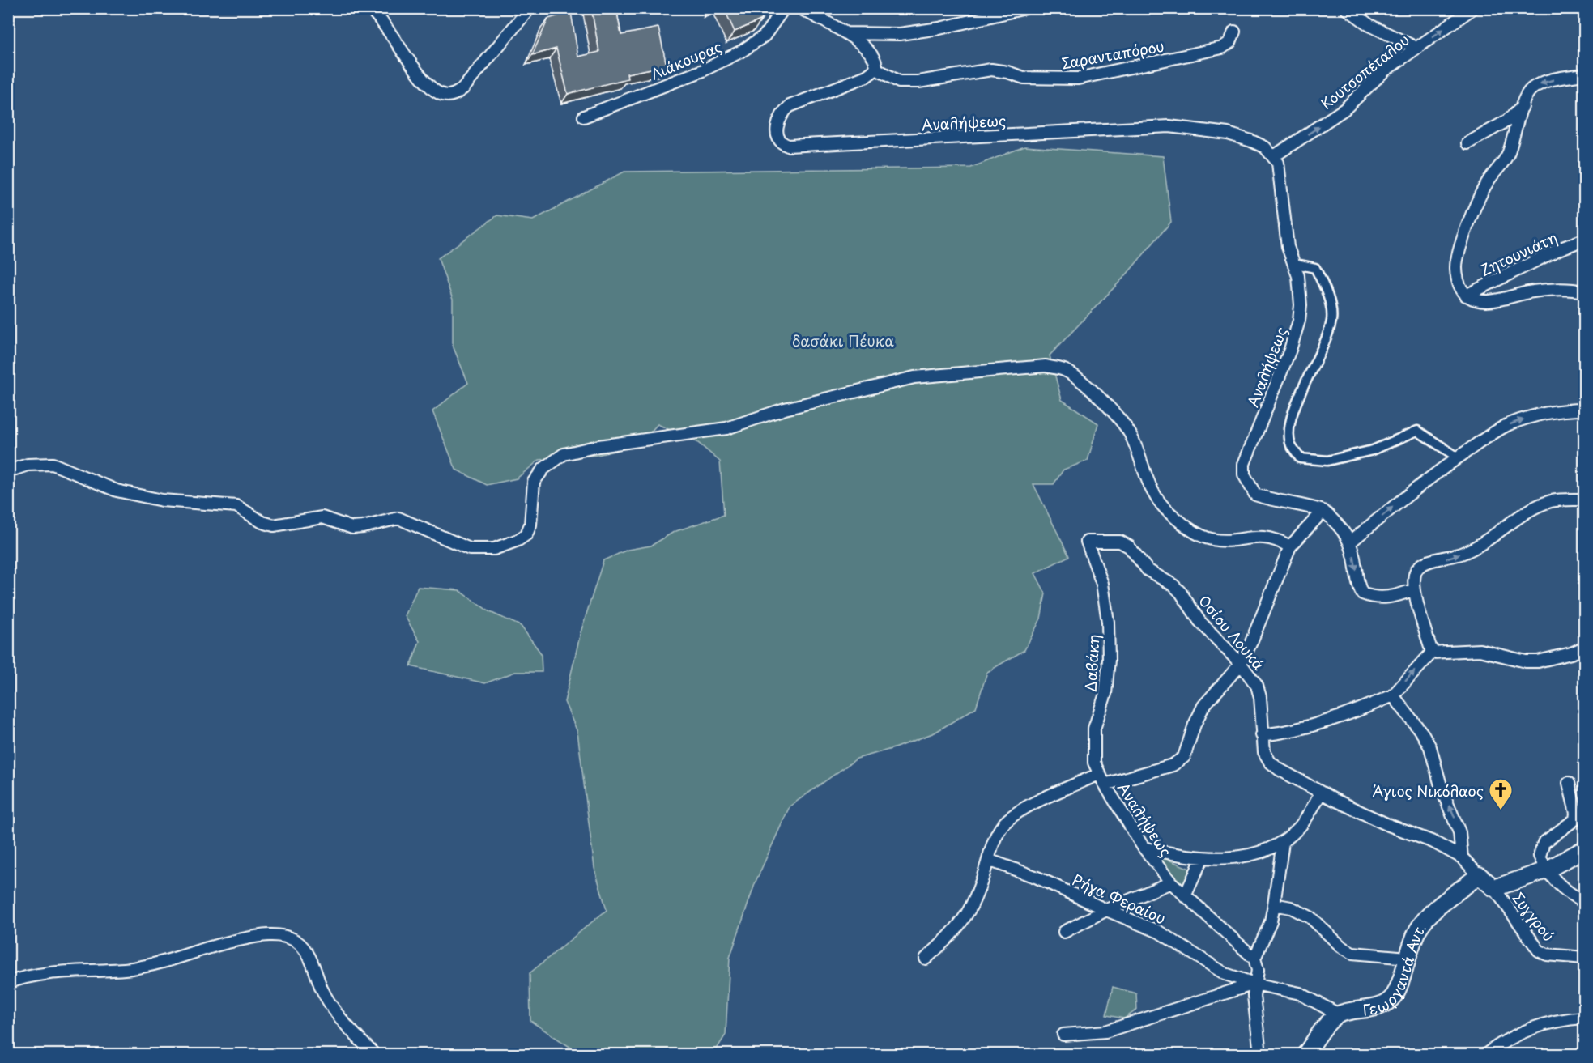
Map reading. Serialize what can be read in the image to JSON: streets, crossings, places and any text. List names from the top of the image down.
{
  "streets": {
    "main road": ["Γεωργαντά Αντ."],
    "street": [
      "Σαρανταπόρου",
      "Λιάκουρας",
      "Κουτσοπέταλου",
      "Αναλήψεως",
      "Ζητουνιάτη",
      "Οσίου Λουκά",
      "Δαβάκη",
      "Ρήγα Φεραίου",
      "Συγγρού"
    ]
  },
  "crossings": [
    ["Σαρανταπόρου", "Αναλήψεως"],
    ["Κουτσοπέταλου", "Αναλήψεως"],
    ["Αναλήψεως", "Οσίου Λουκά"],
    ["Αναλήψεως", "Δαβάκη"],
    ["Οσίου Λουκά", "Δαβάκη"],
    ["Οσίου Λουκά", "Γεωργαντά Αντ."],
    ["Ρήγα Φεραίου", "Γεωργαντά Αντ."]
  ],
  "one_way": ["Κουτσοπέταλου"],
  "parks": ["δασάκι Πέυκα"],
  "places": {
    "church": ["Άγιος Νικόλαος"]
  }
}
